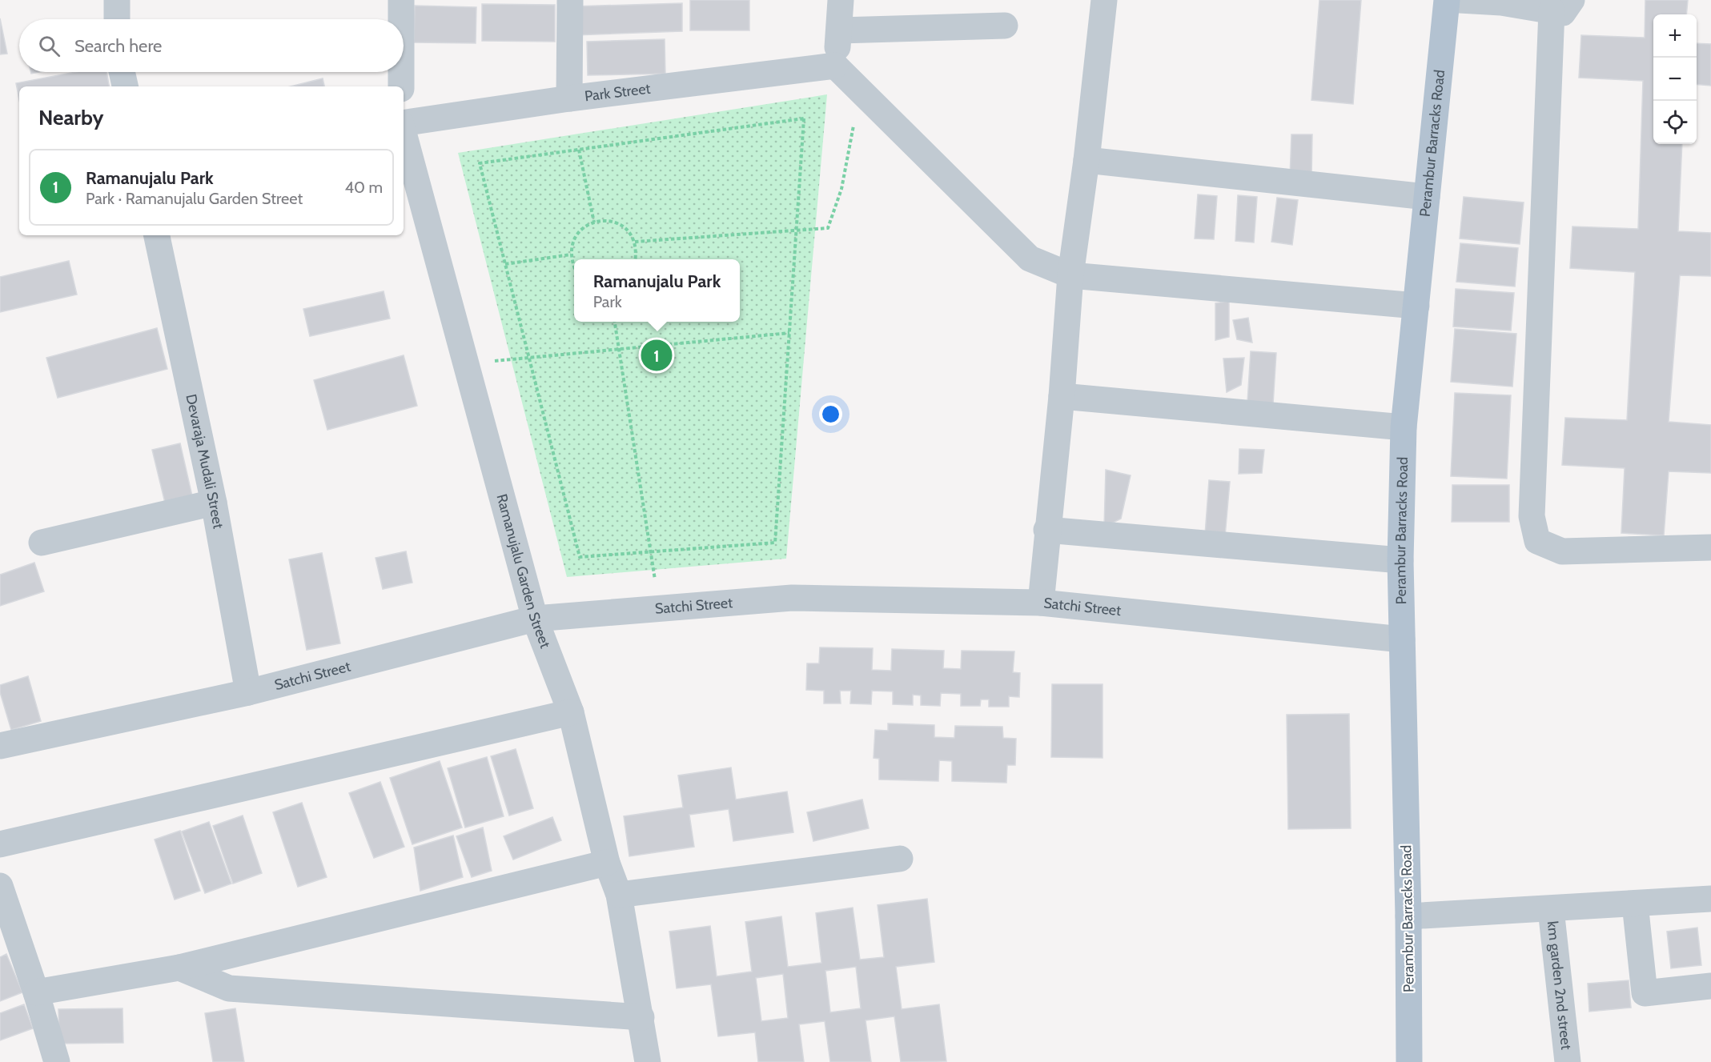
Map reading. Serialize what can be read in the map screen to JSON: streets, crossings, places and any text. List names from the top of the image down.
{
  "streets": {
    "main road": ["Perambur Barracks Road"],
    "street": [
      "Park Street",
      "Devaraja Mudali Street",
      "Ramanujalu Garden Street",
      "Satchi Street",
      "km garden 2nd street"
    ]
  },
  "crossings": [
    ["Perambur Barracks Road", "Satchi Street"],
    ["Devaraja Mudali Street", "Satchi Street"],
    ["Ramanujalu Garden Street", "Satchi Street"]
  ],
  "page": {
    "map_buttons": ["+", "−"],
    "search": "Search here",
    "heading": "Nearby",
    "list": [
      {
        "mark": "1",
        "name": "Ramanujalu Park",
        "note": "Park · Ramanujalu Garden Street",
        "value": "40 m"
      }
    ],
    "popup": ["Ramanujalu Park", "Park"],
    "pins": "1"
  }
}
